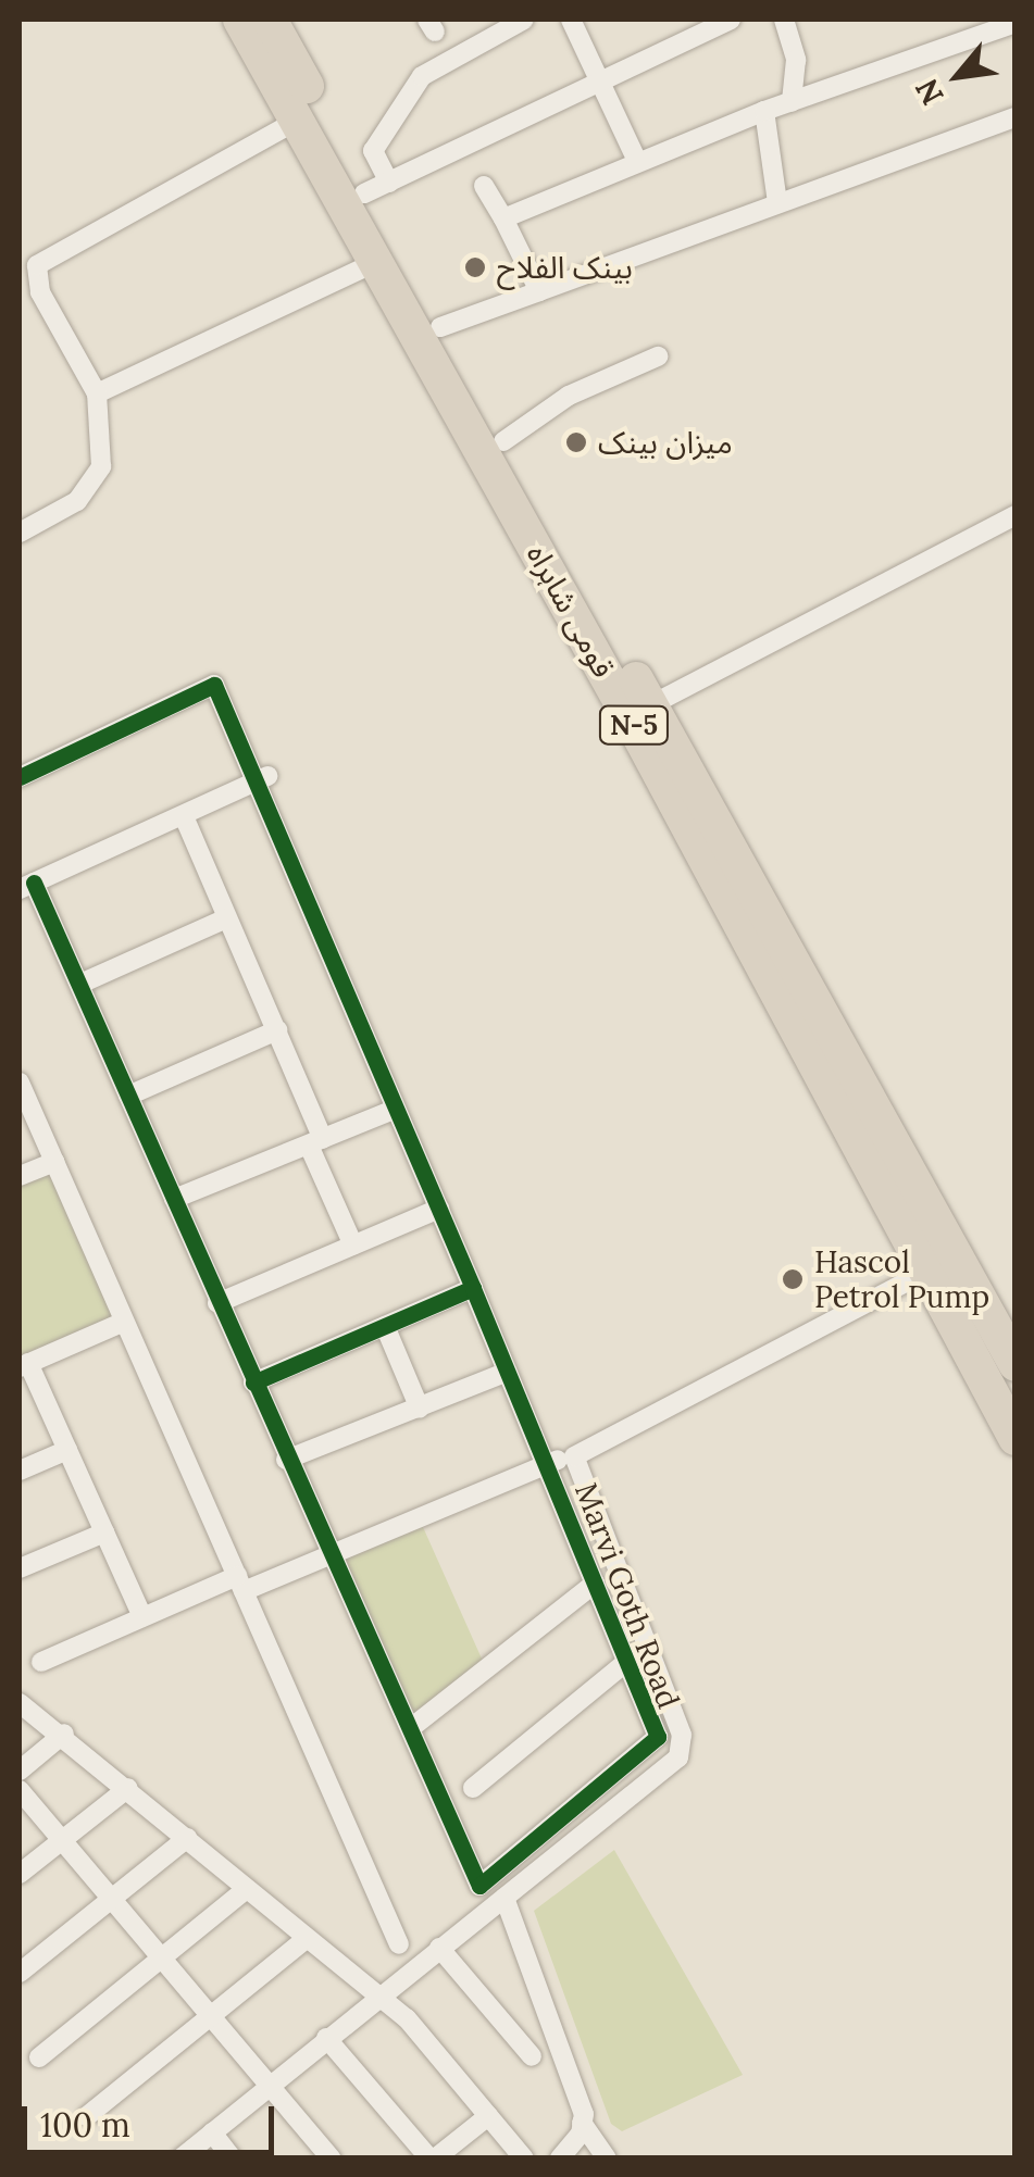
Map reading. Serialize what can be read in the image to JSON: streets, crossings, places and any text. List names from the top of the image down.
{
  "streets": {
    "highway": ["قومی شاہراہ", "N-5"],
    "street": ["Marvi Goth Road"]
  },
  "crossings": [
    ["قومی شاہراہ", "Marvi Goth Road"]
  ],
  "places": ["بینک الفلاح", "میزان بینک", "Hascol Petrol Pump"],
  "scale_bar": "100 m",
  "north": "bottom left"
}
